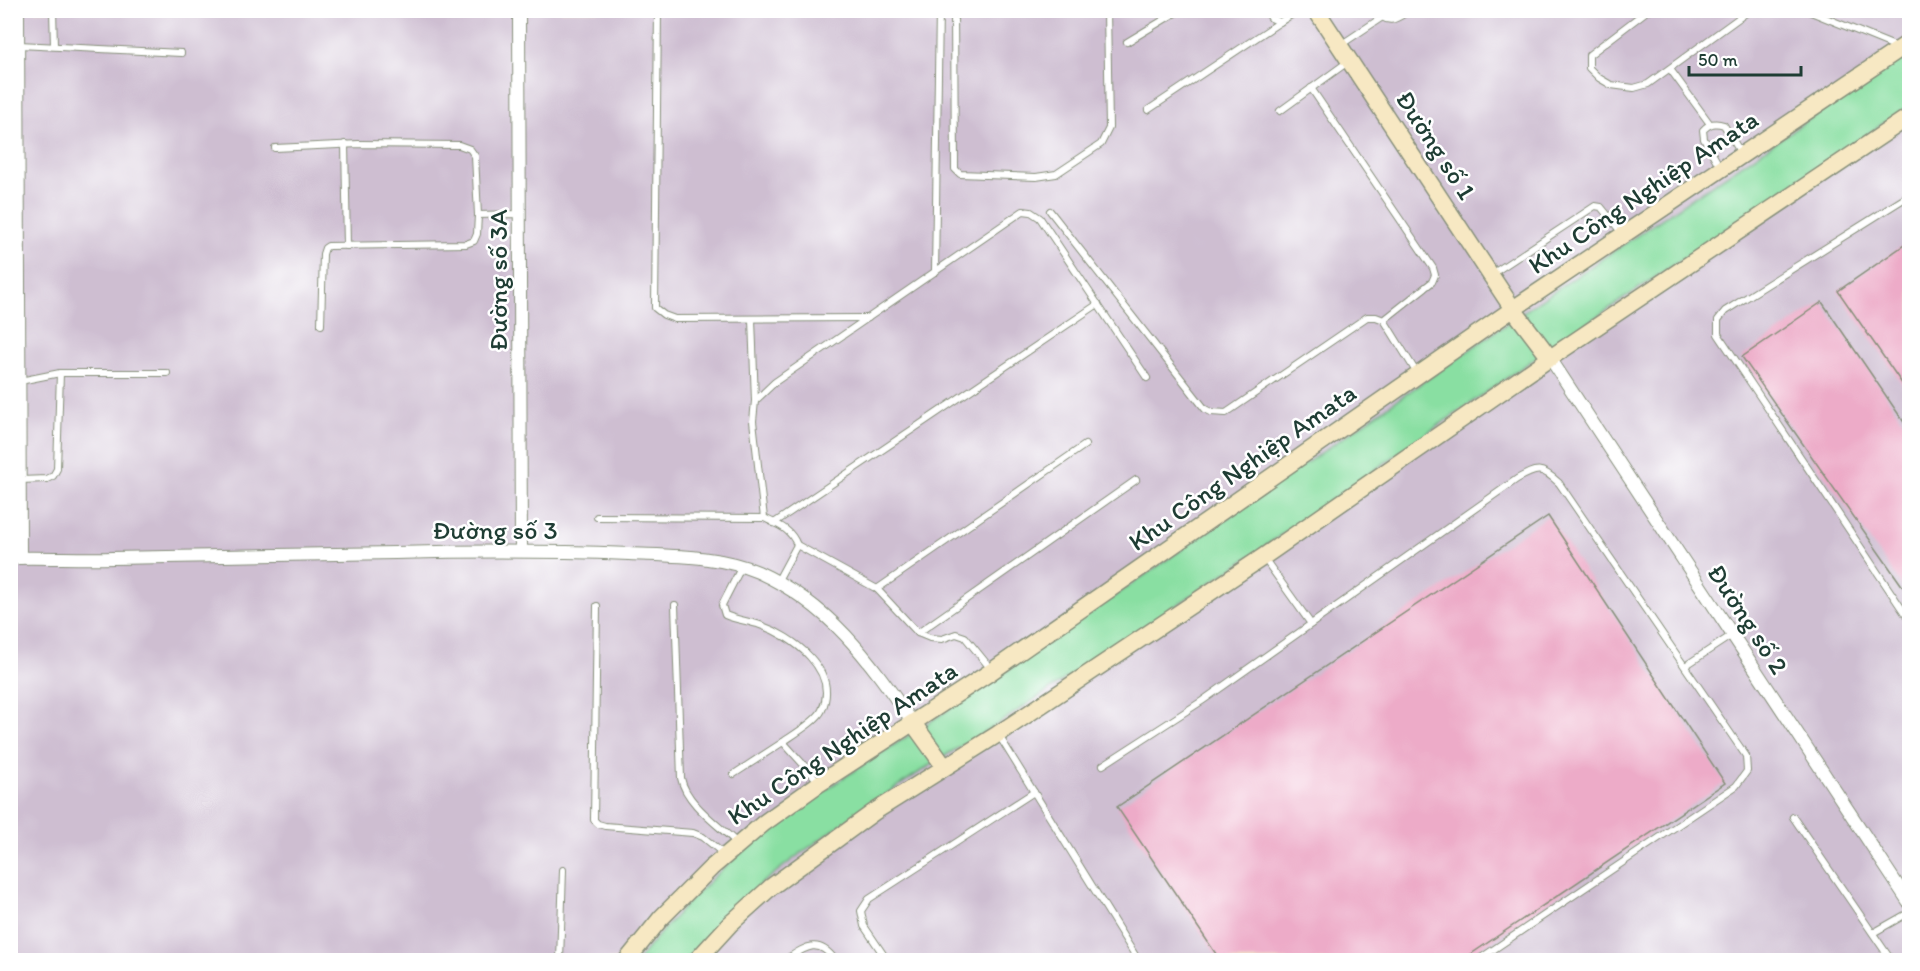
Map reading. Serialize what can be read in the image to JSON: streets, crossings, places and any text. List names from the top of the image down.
{
  "streets": {
    "street": [
      "Đường số 1",
      "Khu Công Nghiệp Amata",
      "Đường số 3A",
      "Đường số 3",
      "Đường số 2"
    ]
  },
  "crossings": [
    ["Đường số 1", "Khu Công Nghiệp Amata"],
    ["Đường số 1", "Đường số 2"],
    ["Khu Công Nghiệp Amata", "Đường số 3"],
    ["Đường số 3A", "Đường số 3"]
  ],
  "scale_bar": "50 m"
}
